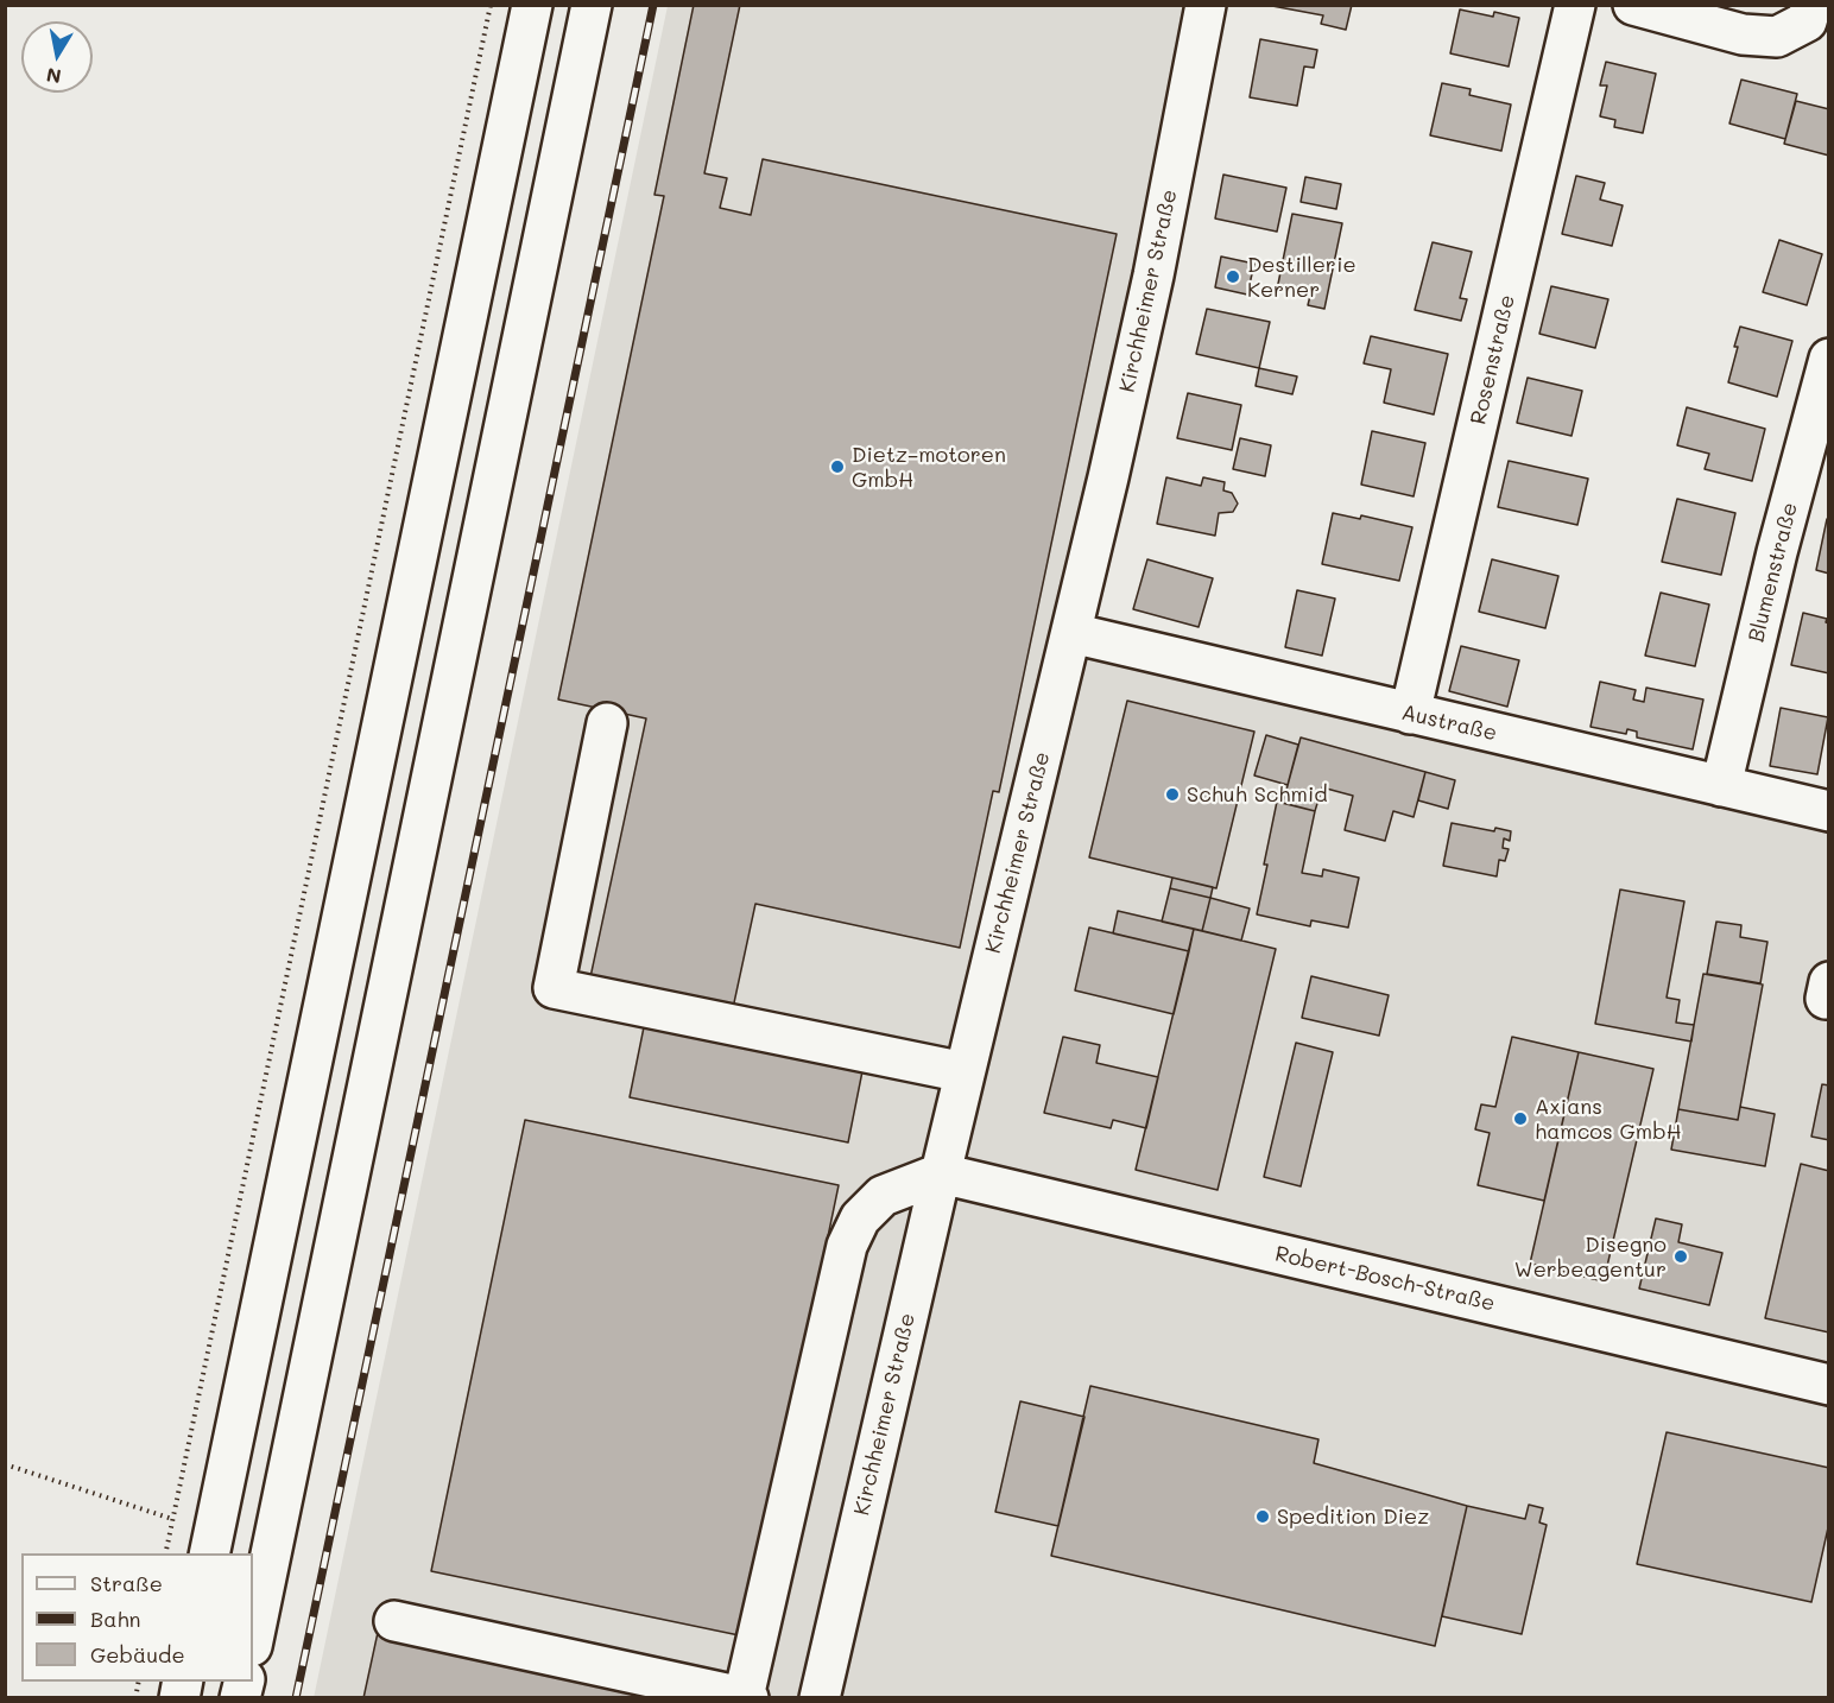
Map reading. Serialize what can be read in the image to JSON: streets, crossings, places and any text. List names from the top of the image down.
{
  "streets": {
    "street": [
      "Kirchheimer Straße",
      "Rosenstraße",
      "Blumenstraße",
      "Austraße",
      "Robert-Bosch-Straße"
    ]
  },
  "crossings": [
    ["Kirchheimer Straße", "Austraße"],
    ["Kirchheimer Straße", "Robert-Bosch-Straße"],
    ["Rosenstraße", "Austraße"],
    ["Blumenstraße", "Austraße"]
  ],
  "places": [
    "Destillerie Kerner",
    "Dietz‐motoren GmbH",
    "Schuh Schmid",
    "Axians hamcos GmbH",
    "Disegno Werbeagentur",
    "Spedition Diez"
  ],
  "legend": ["Straße", "Bahn", "Gebäude"],
  "north": "bottom"
}
